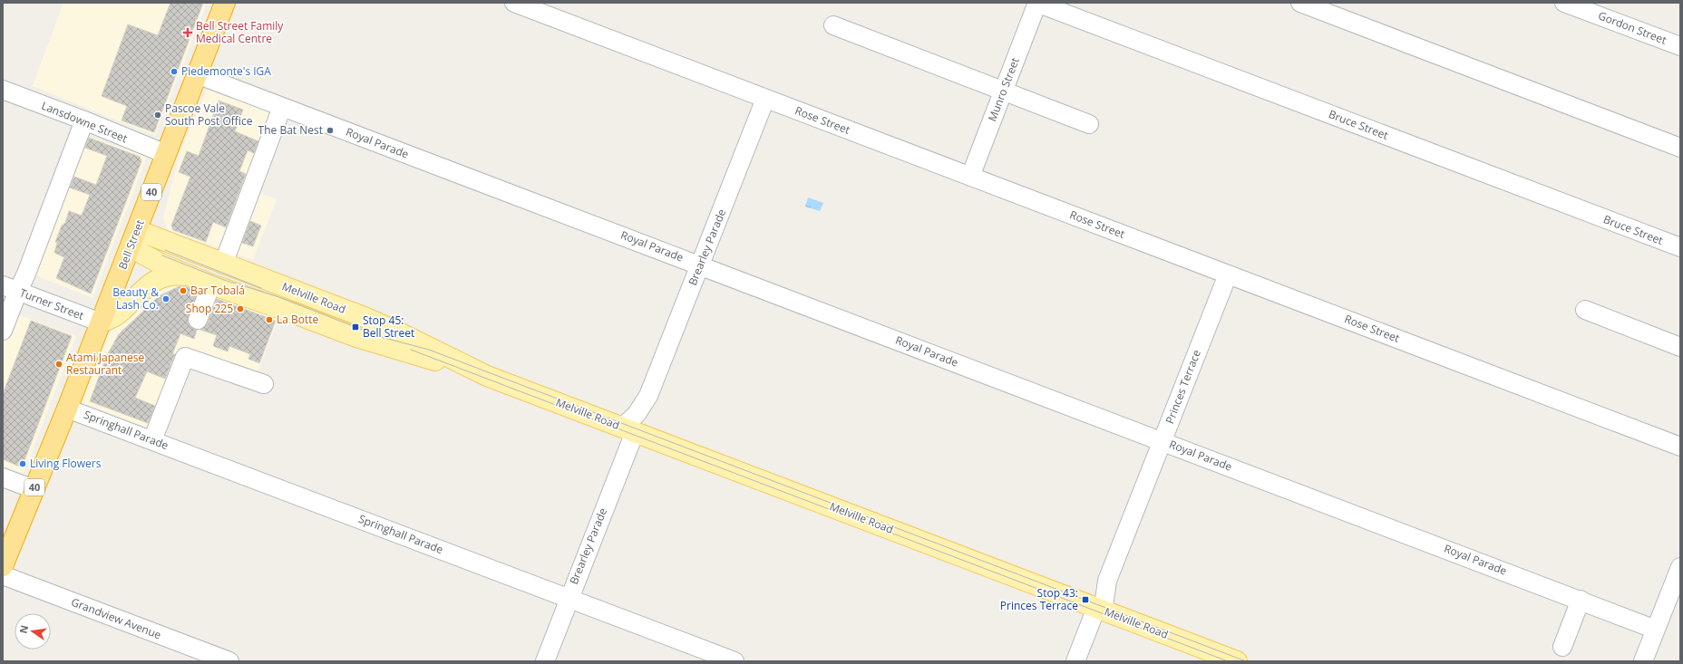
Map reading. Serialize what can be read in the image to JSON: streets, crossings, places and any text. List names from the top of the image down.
{
  "streets": {
    "highway": ["40", "Bell Street"],
    "main road": ["Melville Road"],
    "street": [
      "Gordon Street",
      "Munro Street",
      "Rose Street",
      "Lansdowne Street",
      "Bruce Street",
      "Royal Parade",
      "Brearley Parade",
      "Turner Street",
      "Princes Terrace",
      "Springhall Parade",
      "Grandview Avenue"
    ]
  },
  "crossings": [
    ["Munro Street", "Rose Street"],
    ["Munro Street", "Bruce Street"],
    ["Rose Street", "Brearley Parade"],
    ["Rose Street", "Princes Terrace"],
    ["Lansdowne Street", "Bell Street"],
    ["Royal Parade", "Bell Street"],
    ["Royal Parade", "Brearley Parade"],
    ["Royal Parade", "Princes Terrace"],
    ["Bell Street", "Melville Road"],
    ["Bell Street", "Turner Street"],
    ["Bell Street", "Springhall Parade"],
    ["Brearley Parade", "Melville Road"],
    ["Brearley Parade", "Springhall Parade"],
    ["Melville Road", "Princes Terrace"]
  ],
  "places": {
    "health": ["Bell Street Family Medical Centre"],
    "other": [
      "Piedemonte's IGA",
      "Pascoe Vale South Post Office",
      "The Bat Nest",
      "Bar Tobalá",
      "Beauty & Lash Co.",
      "Shop 225",
      "La Botte",
      "Atami Japanese Restaurant",
      "Living Flowers"
    ],
    "transit": ["Stop 45: Bell Street", "Stop 43: Princes Terrace"]
  },
  "north": "left"
}
